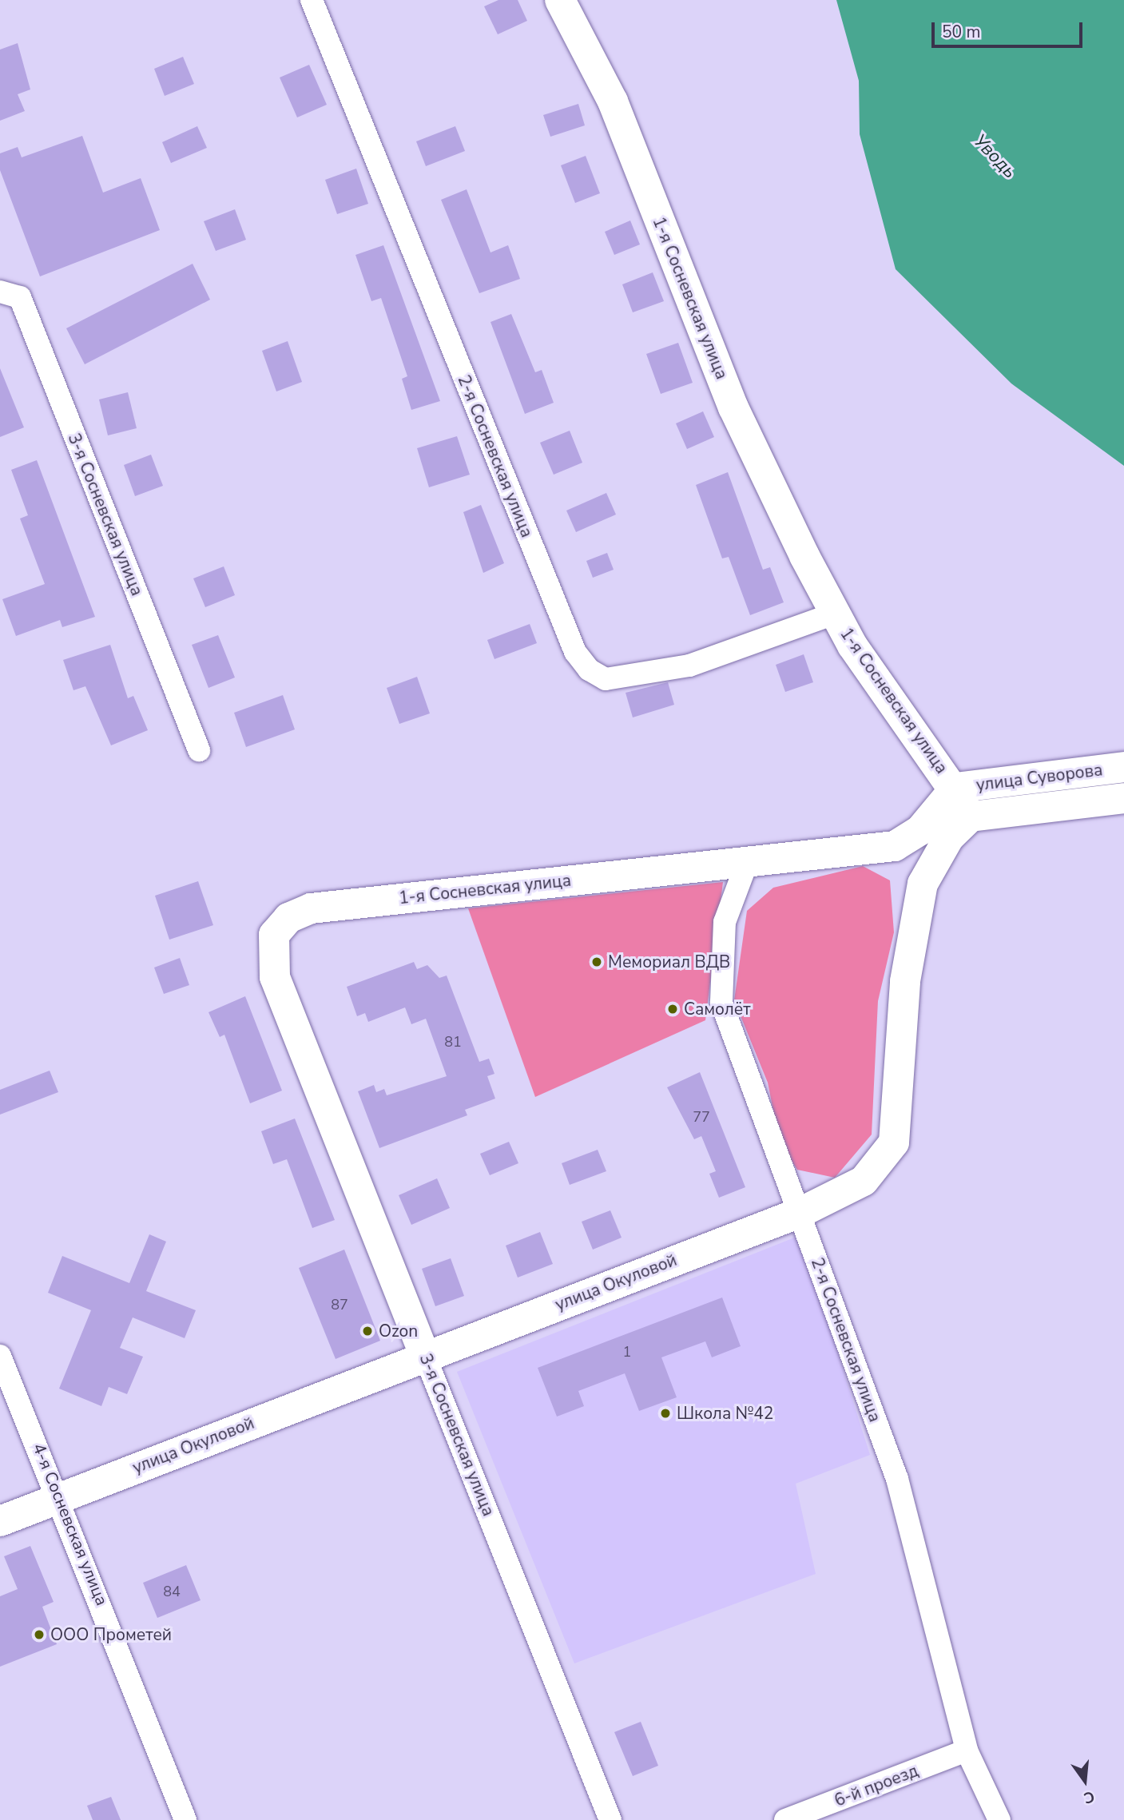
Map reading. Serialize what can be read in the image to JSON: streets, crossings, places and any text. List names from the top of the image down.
{
  "streets": {
    "main road": [
      "1-я Сосневская улица",
      "3-я Сосневская улица",
      "улица Суворова",
      "улица Окуловой"
    ],
    "street": ["2-я Сосневская улица", "4-я Сосневская улица", "6-й проезд"]
  },
  "crossings": [
    ["1-я Сосневская улица", "2-я Сосневская улица"],
    ["1-я Сосневская улица", "3-я Сосневская улица"],
    ["1-я Сосневская улица", "улица Суворова"],
    ["2-я Сосневская улица", "улица Окуловой"],
    ["2-я Сосневская улица", "6-й проезд"],
    ["3-я Сосневская улица", "улица Окуловой"],
    ["улица Суворова", "улица Окуловой"],
    ["улица Окуловой", "4-я Сосневская улица"]
  ],
  "water": ["Уводь"],
  "places": [
    "Мемориал ВДВ",
    "Самолёт",
    "Ozon",
    "Школа №42",
    "ООО Прометей"
  ],
  "house_numbers": [
    "81",
    "77",
    "87",
    "1",
    "84"
  ],
  "scale_bar": "50 m",
  "north": "bottom"
}
